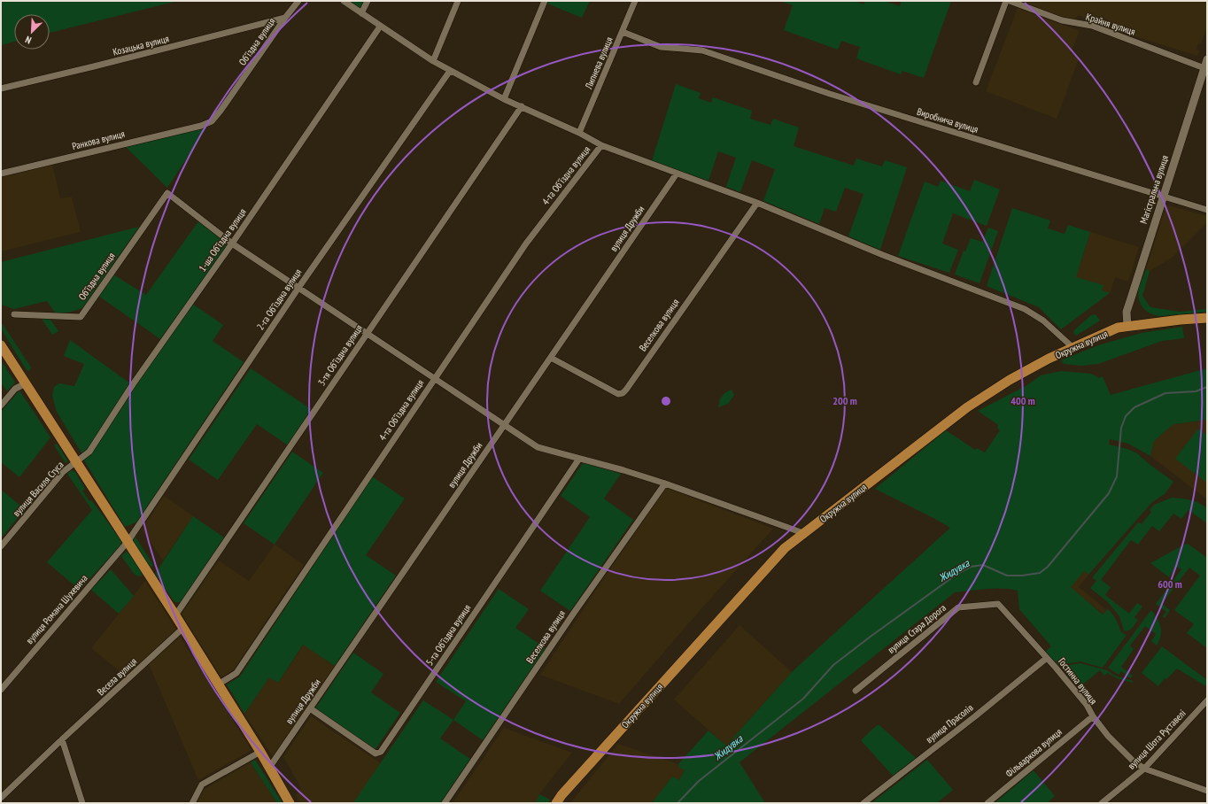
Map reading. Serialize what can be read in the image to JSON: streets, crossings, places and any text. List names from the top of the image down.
{
  "streets": {
    "main road": ["Окружна вулиця"],
    "street": [
      "Крайня вулиця",
      "Обʼїздна вулиця",
      "Козацька вулиця",
      "Липнева вулиця",
      "Виробнича вулиця",
      "Ранкова вулиця",
      "4-та Обʼїздна вулиця",
      "Магістральна вулиця",
      "вулиця Дружби",
      "1-ша Обʼїздна вулиця",
      "2-га Обʼїздна вулиця",
      "Веселкова вулиця",
      "3-тя Обʼїздна вулиця",
      "вулиця Василя Стуса",
      "вулиця Романа Шухевича",
      "вулиця Стара Дорога",
      "5-та Обʼїздна вулиця",
      "Весела вулиця",
      "Гостинна вулиця",
      "вулиця Прасолів",
      "вулиця Шота Руставелі",
      "Фільваркова вулиця"
    ]
  },
  "crossings": [
    ["Крайня вулиця", "Магістральна вулиця"],
    ["Обʼїздна вулиця", "Козацька вулиця"],
    ["Обʼїздна вулиця", "Ранкова вулиця"],
    ["Обʼїздна вулиця", "1-ша Обʼїздна вулиця"],
    ["Липнева вулиця", "Виробнича вулиця"],
    ["Виробнича вулиця", "Магістральна вулиця"],
    ["Магістральна вулиця", "Окружна вулиця"],
    ["вулиця Дружби", "Веселкова вулиця"],
    ["вулиця Дружби", "5-та Обʼїздна вулиця"],
    ["1-ша Обʼїздна вулиця", "вулиця Василя Стуса"],
    ["2-га Обʼїздна вулиця", "вулиця Романа Шухевича"],
    ["вулиця Стара Дорога", "Гостинна вулиця"],
    ["Гостинна вулиця", "вулиця Прасолів"],
    ["Гостинна вулиця", "вулиця Шота Руставелі"],
    ["Гостинна вулиця", "Фільваркова вулиця"]
  ],
  "water": ["Жидувка"],
  "north": "bottom left",
  "rings": ["200 m", "400 m", "600 m"]
}
